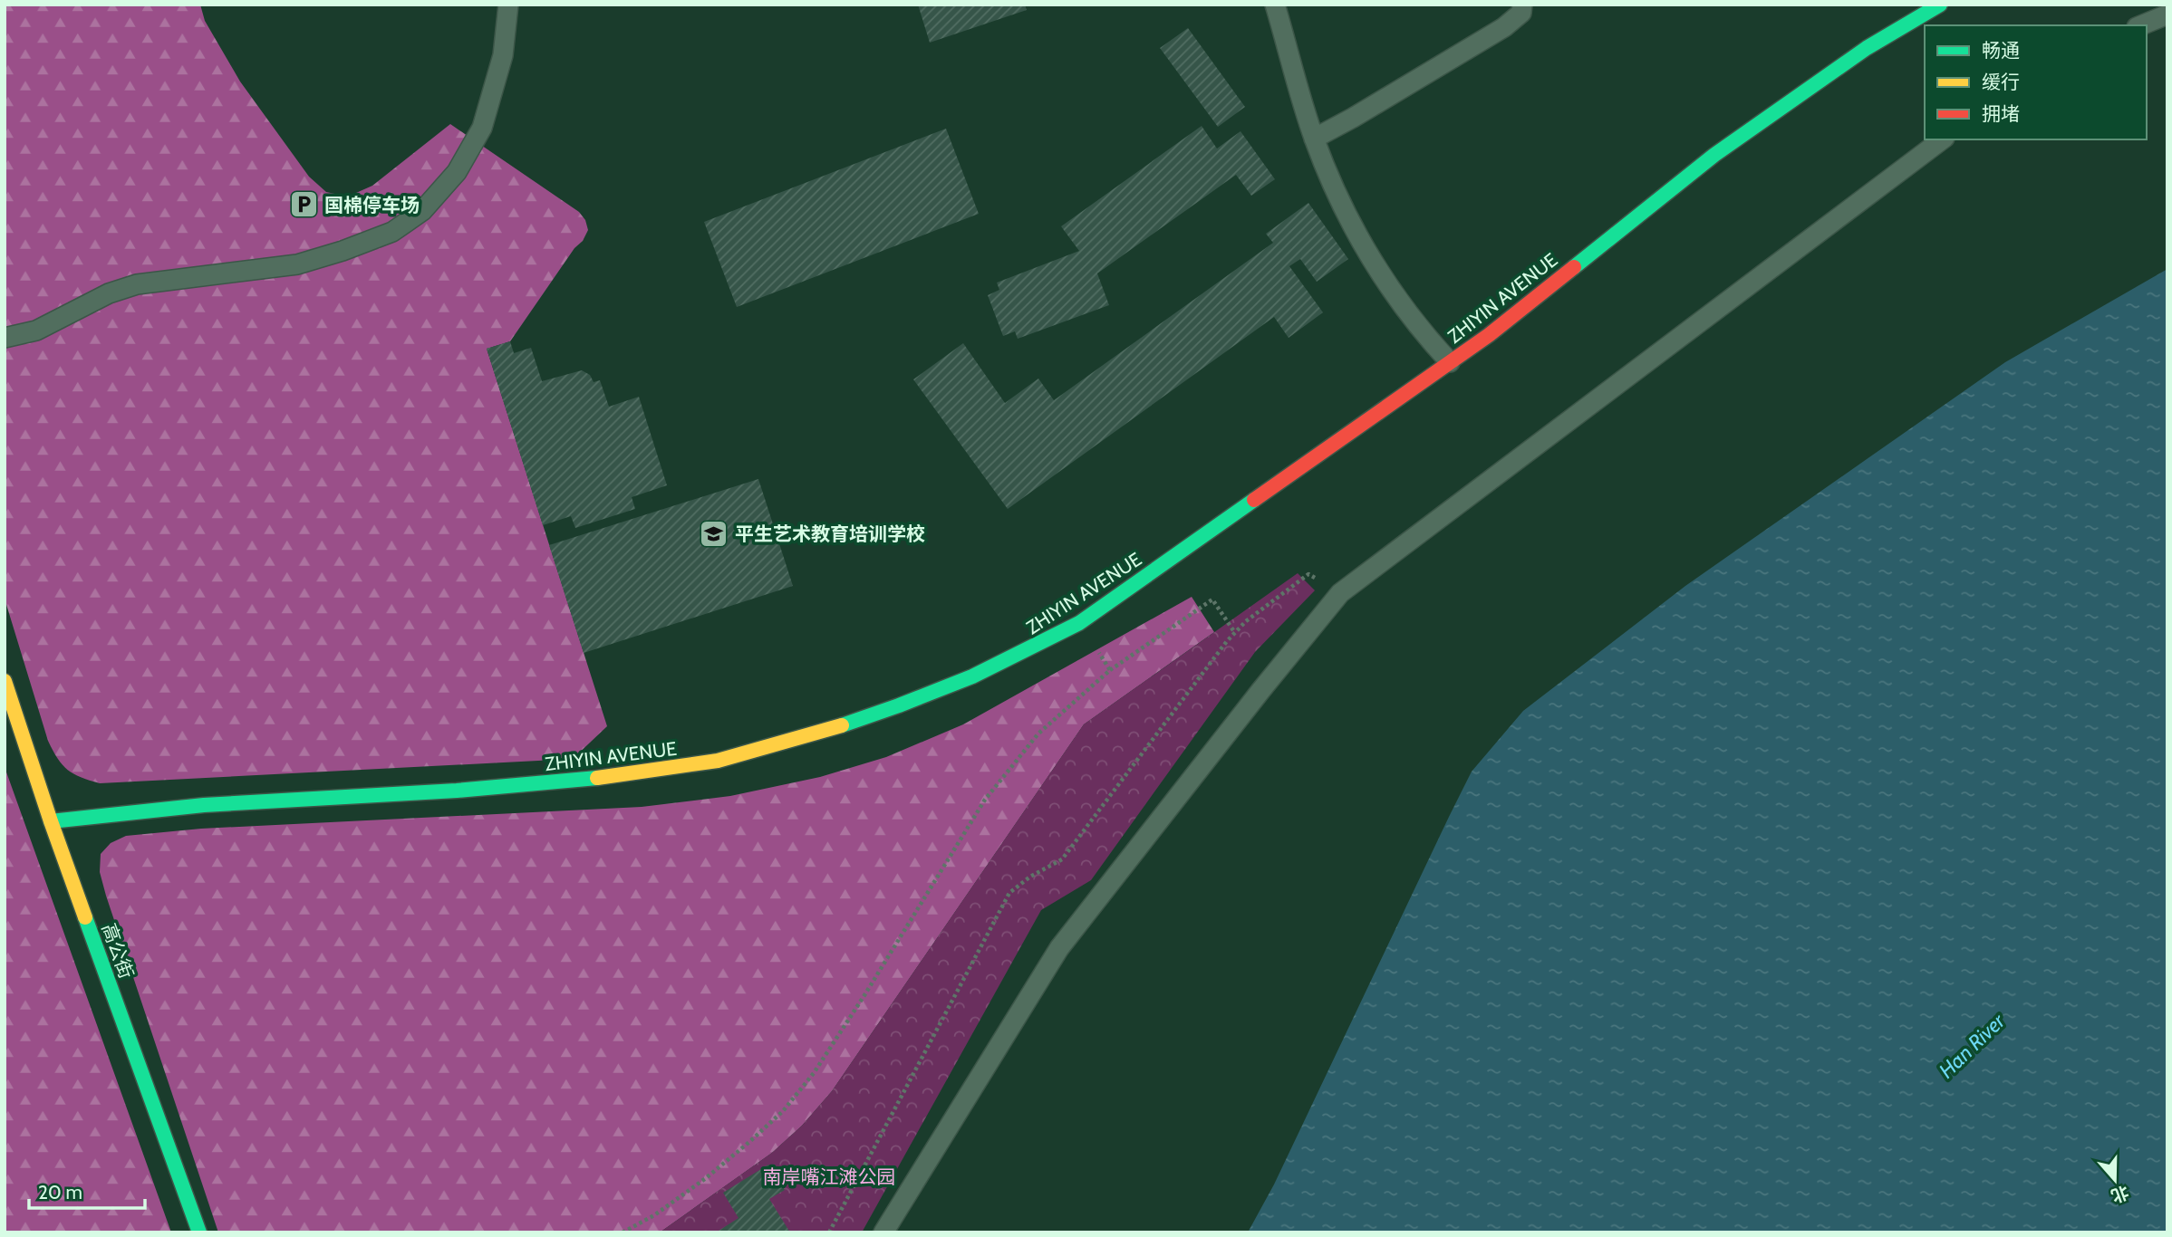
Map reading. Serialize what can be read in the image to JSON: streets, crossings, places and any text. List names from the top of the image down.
{
  "streets": {
    "main road": ["ZHIYIN AVENUE", "高公街"]
  },
  "crossings": [
    ["ZHIYIN AVENUE", "高公街"]
  ],
  "water": ["Han River"],
  "parks": ["南岸嘴江滩公园"],
  "places": {
    "parking": ["国棉停车场"],
    "school or university": ["平生艺术教育培训学校"]
  },
  "legend": ["畅通", "缓行", "拥堵"],
  "scale_bar": "20 m",
  "north": "bottom"
}
